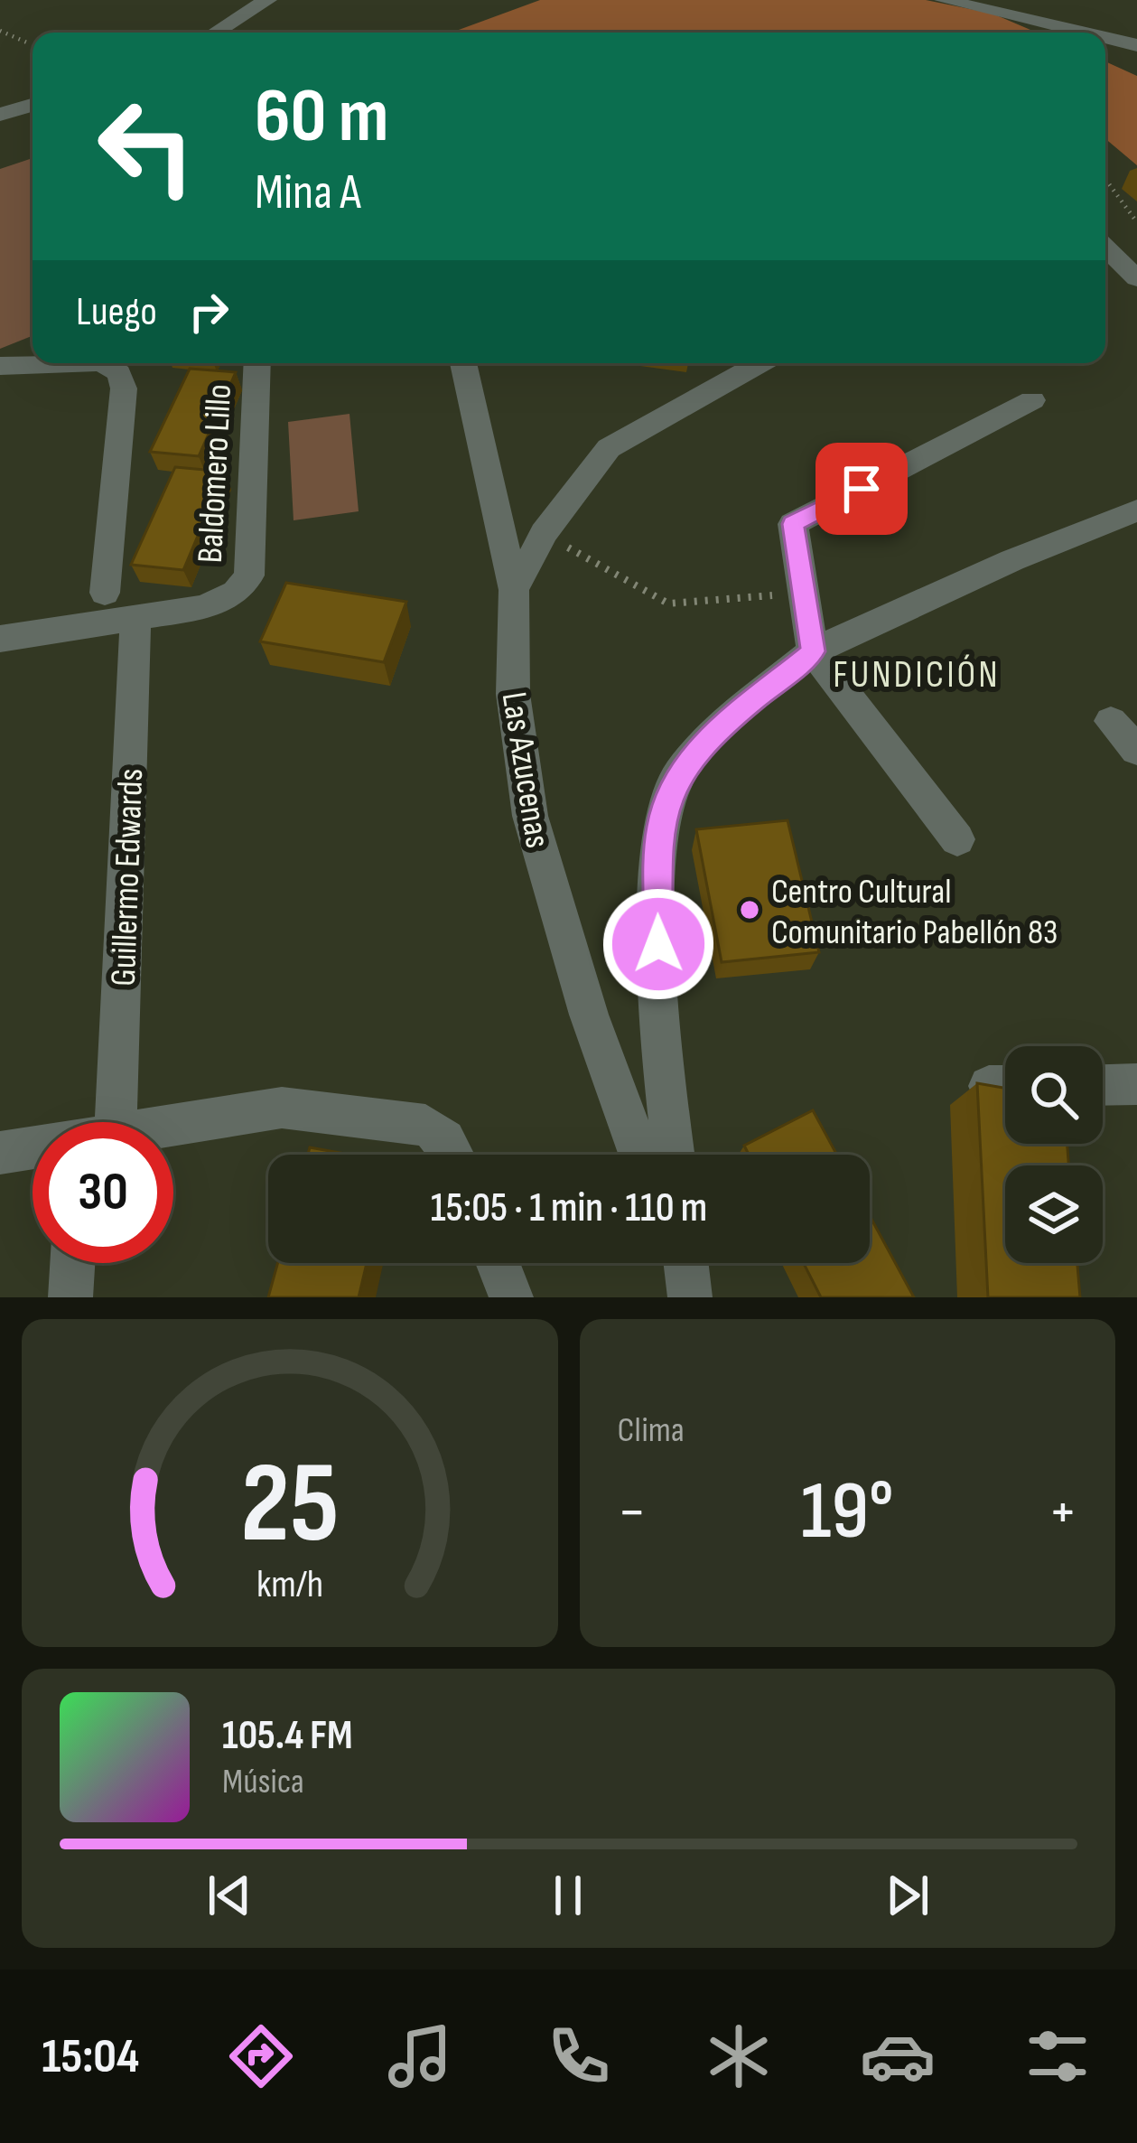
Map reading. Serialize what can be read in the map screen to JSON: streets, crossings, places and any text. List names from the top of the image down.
{
  "streets": {
    "street": ["Baldomero Lillo", "Las Azucenas", "Guillermo Edwards"]
  },
  "crossings": [
    ["Baldomero Lillo", "Guillermo Edwards"]
  ],
  "districts": ["FUNDICIÓN"],
  "places": ["Centro Cultural Comunitario Pabellón 83"],
  "page": {
    "turn": ["60 m", "Mina A"],
    "then": "Luego",
    "limit": "30",
    "trip": "15:05 · 1 min · 110 m",
    "tile": "Clima",
    "heat": ["−", "19°", "+"],
    "song": ["105.4 FM", "Música"],
    "tabs": "15:04",
    "gauge": ["25", "km/h"]
  }
}
